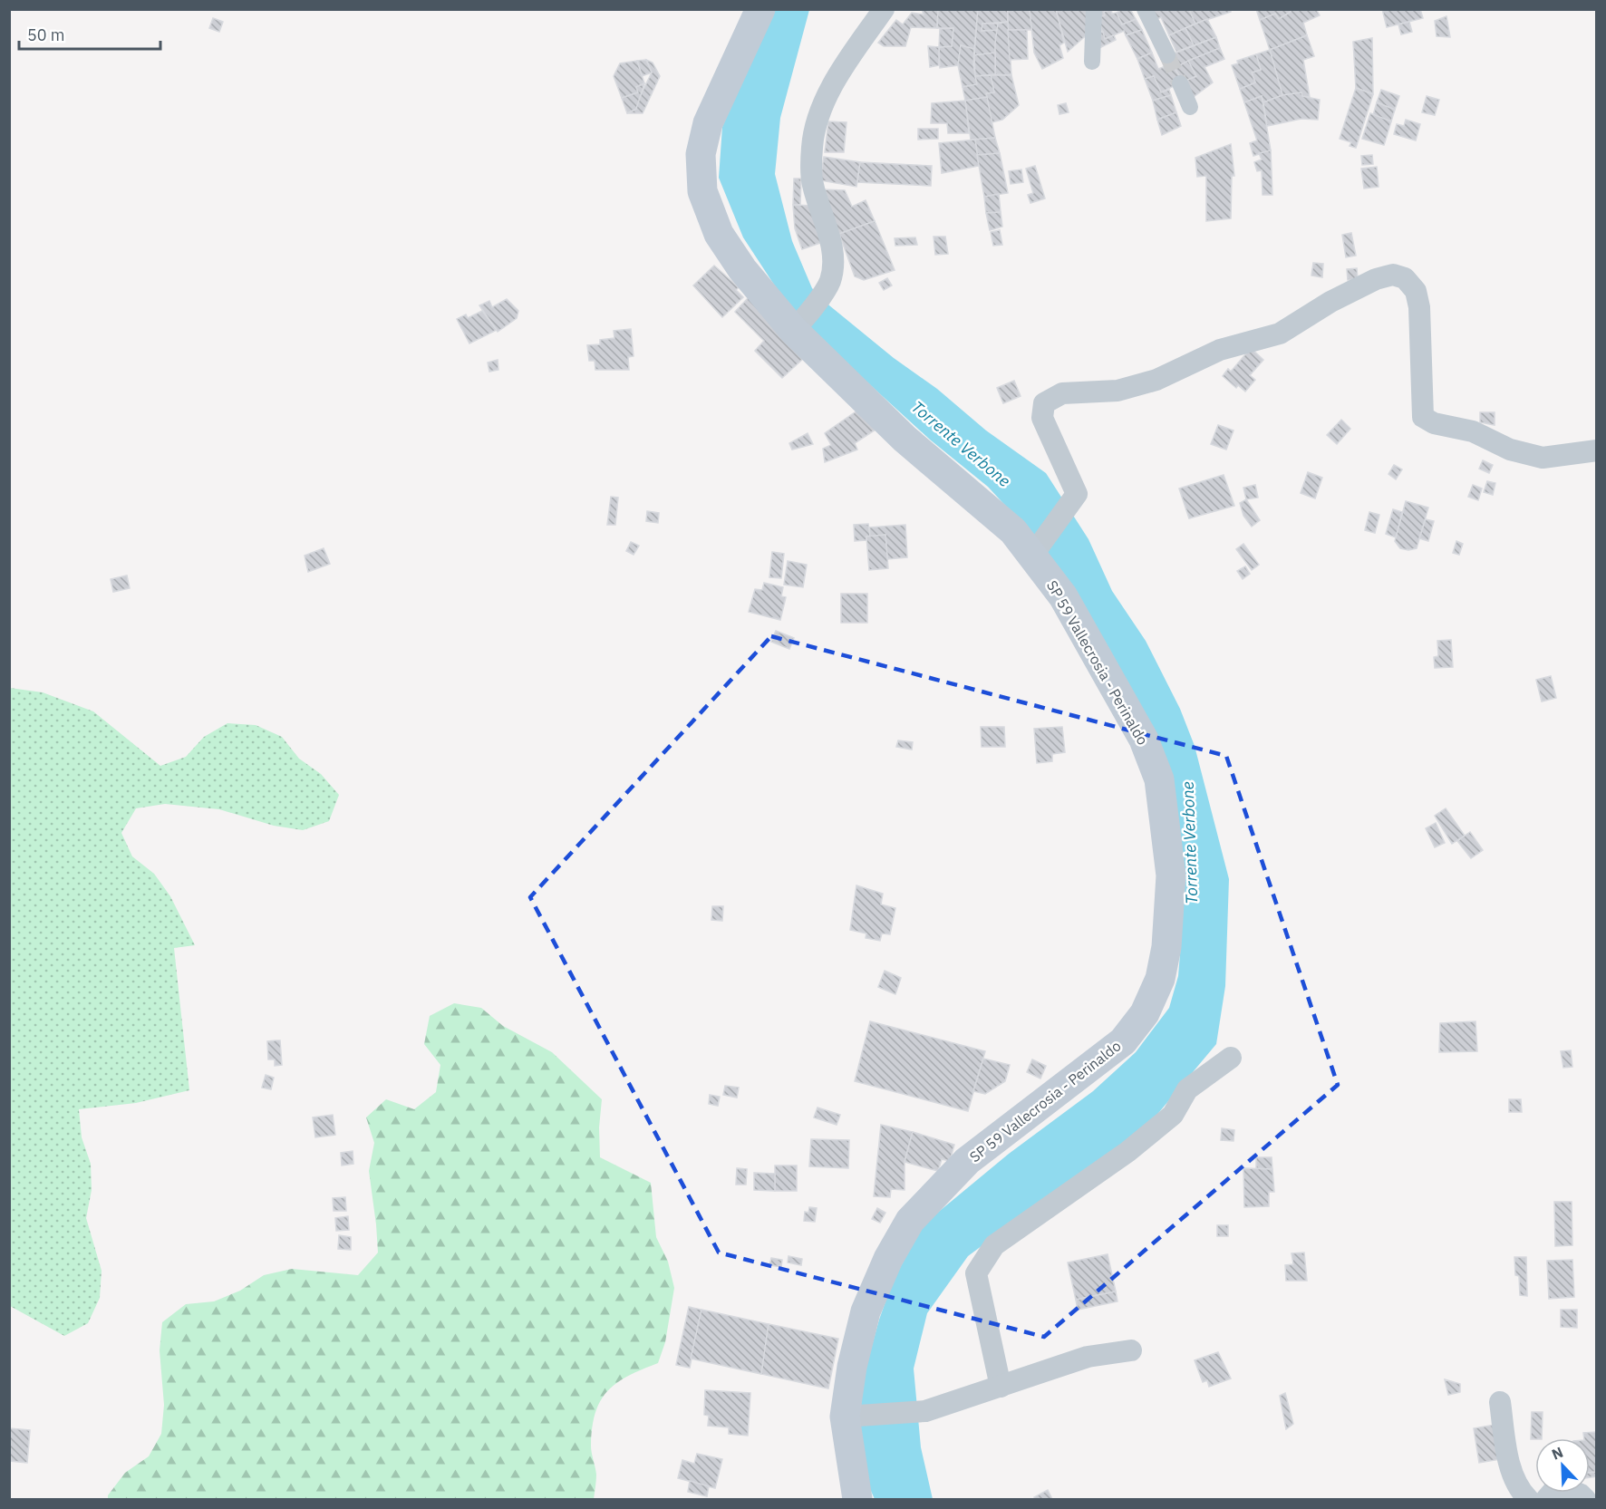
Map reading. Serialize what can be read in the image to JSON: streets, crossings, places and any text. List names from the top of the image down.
{
  "streets": {
    "main road": ["SP 59 Vallecrosia - Perinaldo"]
  },
  "water": ["Torrente Verbone"],
  "scale_bar": "50 m",
  "north": "top left"
}
